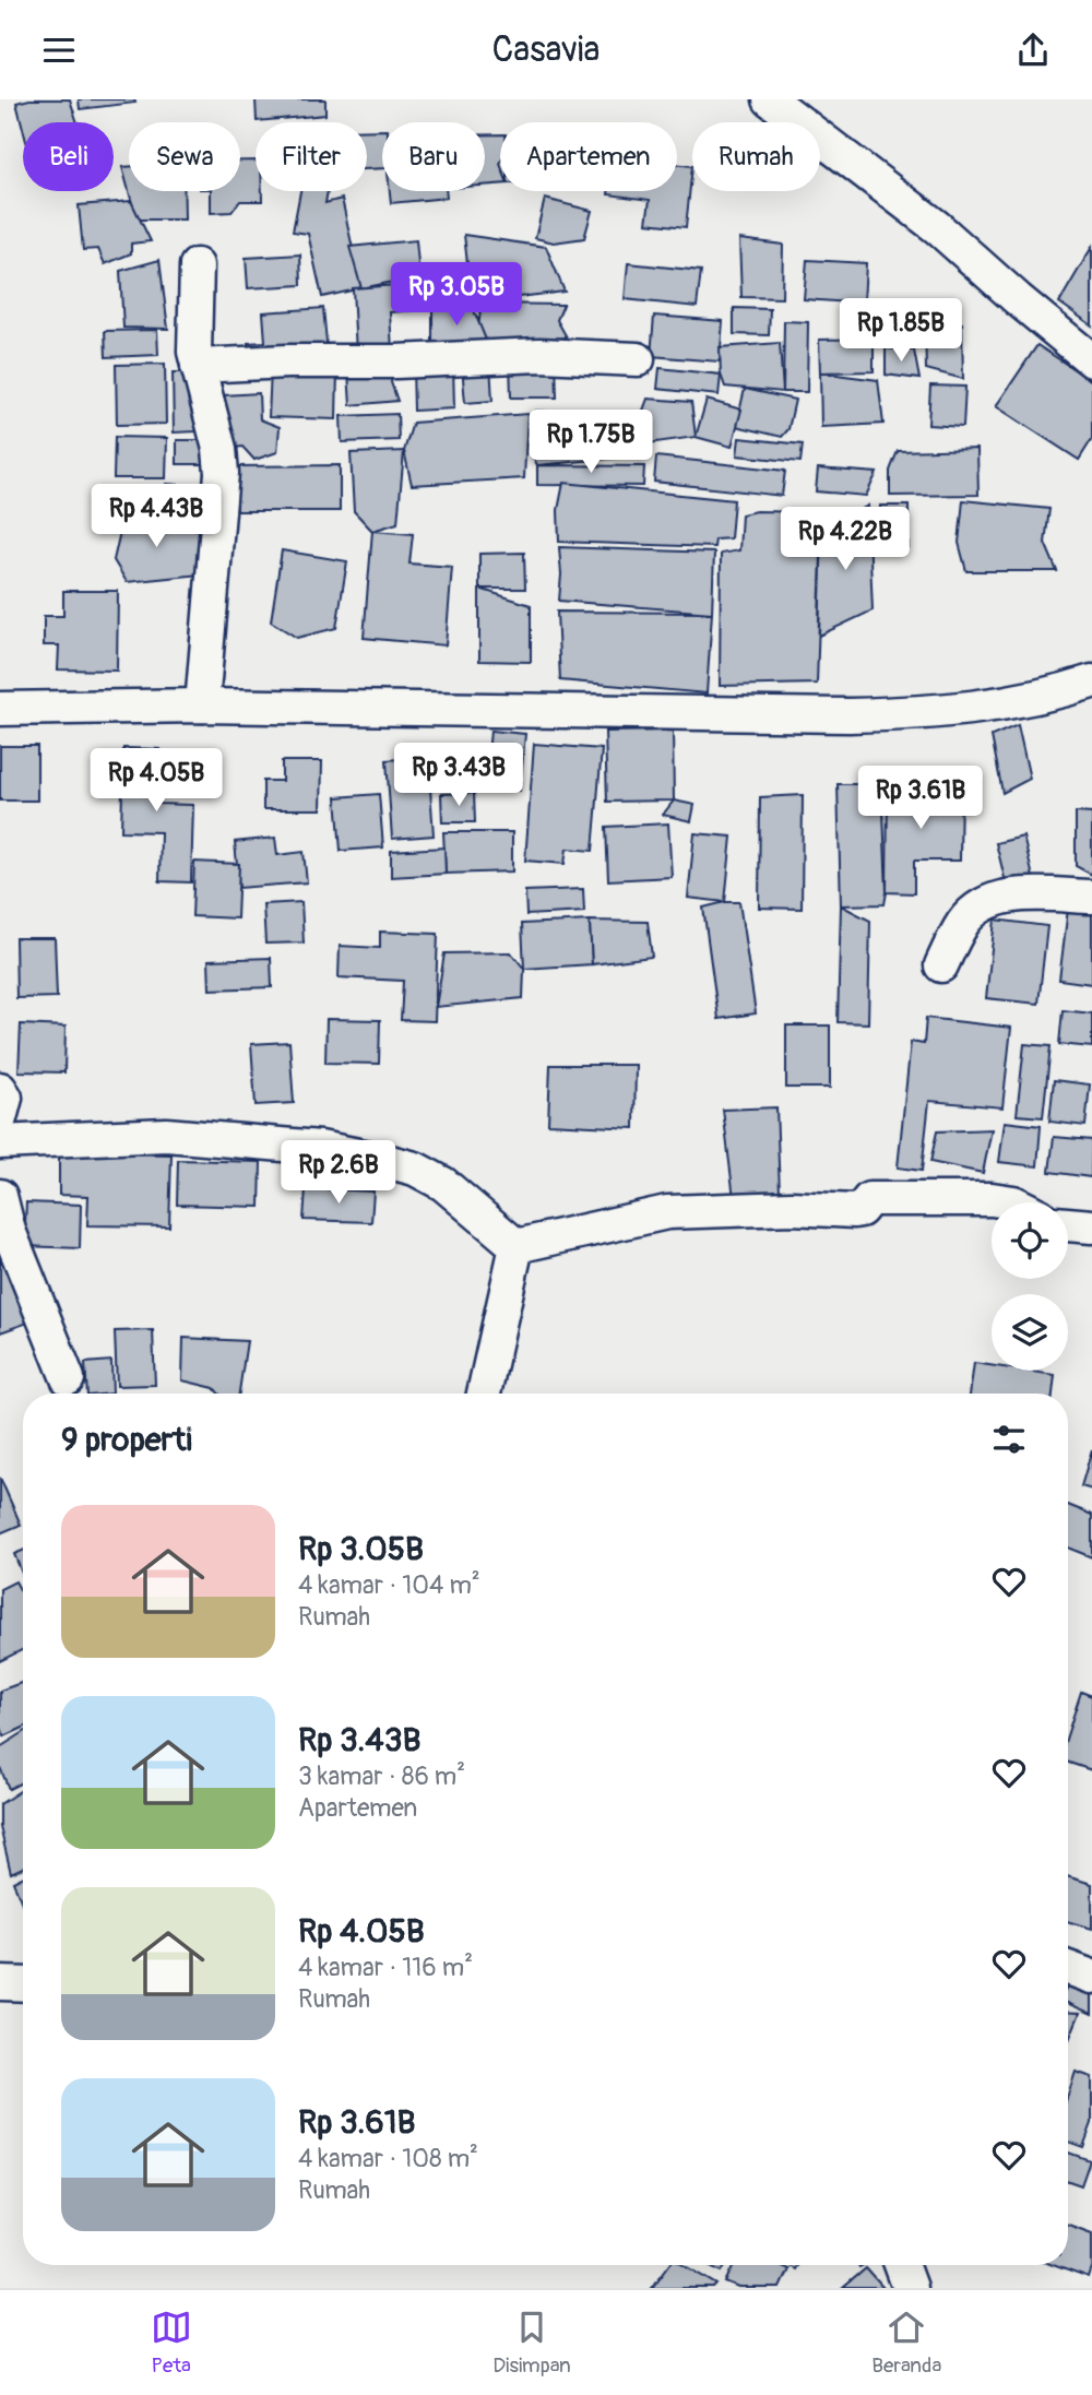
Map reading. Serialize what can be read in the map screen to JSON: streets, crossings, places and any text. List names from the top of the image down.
{
  "page": {
    "header": "Casavia",
    "chip": [
      "Beli",
      "Sewa",
      "Filter",
      "Baru",
      "Apartemen",
      "Rumah"
    ],
    "price": [
      "Rp 3.05B",
      "Rp 1.85B",
      "Rp 1.75B",
      "Rp 4.43B",
      "Rp 4.22B",
      "Rp 3.43B",
      "Rp 4.05B",
      "Rp 3.61B",
      "Rp 2.6B"
    ],
    "heading": "9 properti",
    "list": [
      {
        "name": "Rp 3.05B",
        "note": "4 kamar · 104 m² · Rumah"
      },
      {
        "name": "Rp 3.43B",
        "note": "3 kamar · 86 m² · Apartemen"
      },
      {
        "name": "Rp 4.05B",
        "note": "4 kamar · 116 m² · Rumah"
      },
      {
        "name": "Rp 3.61B",
        "note": "4 kamar · 108 m² · Rumah"
      }
    ],
    "tabs": ["Peta", "Disimpan", "Beranda"]
  }
}
